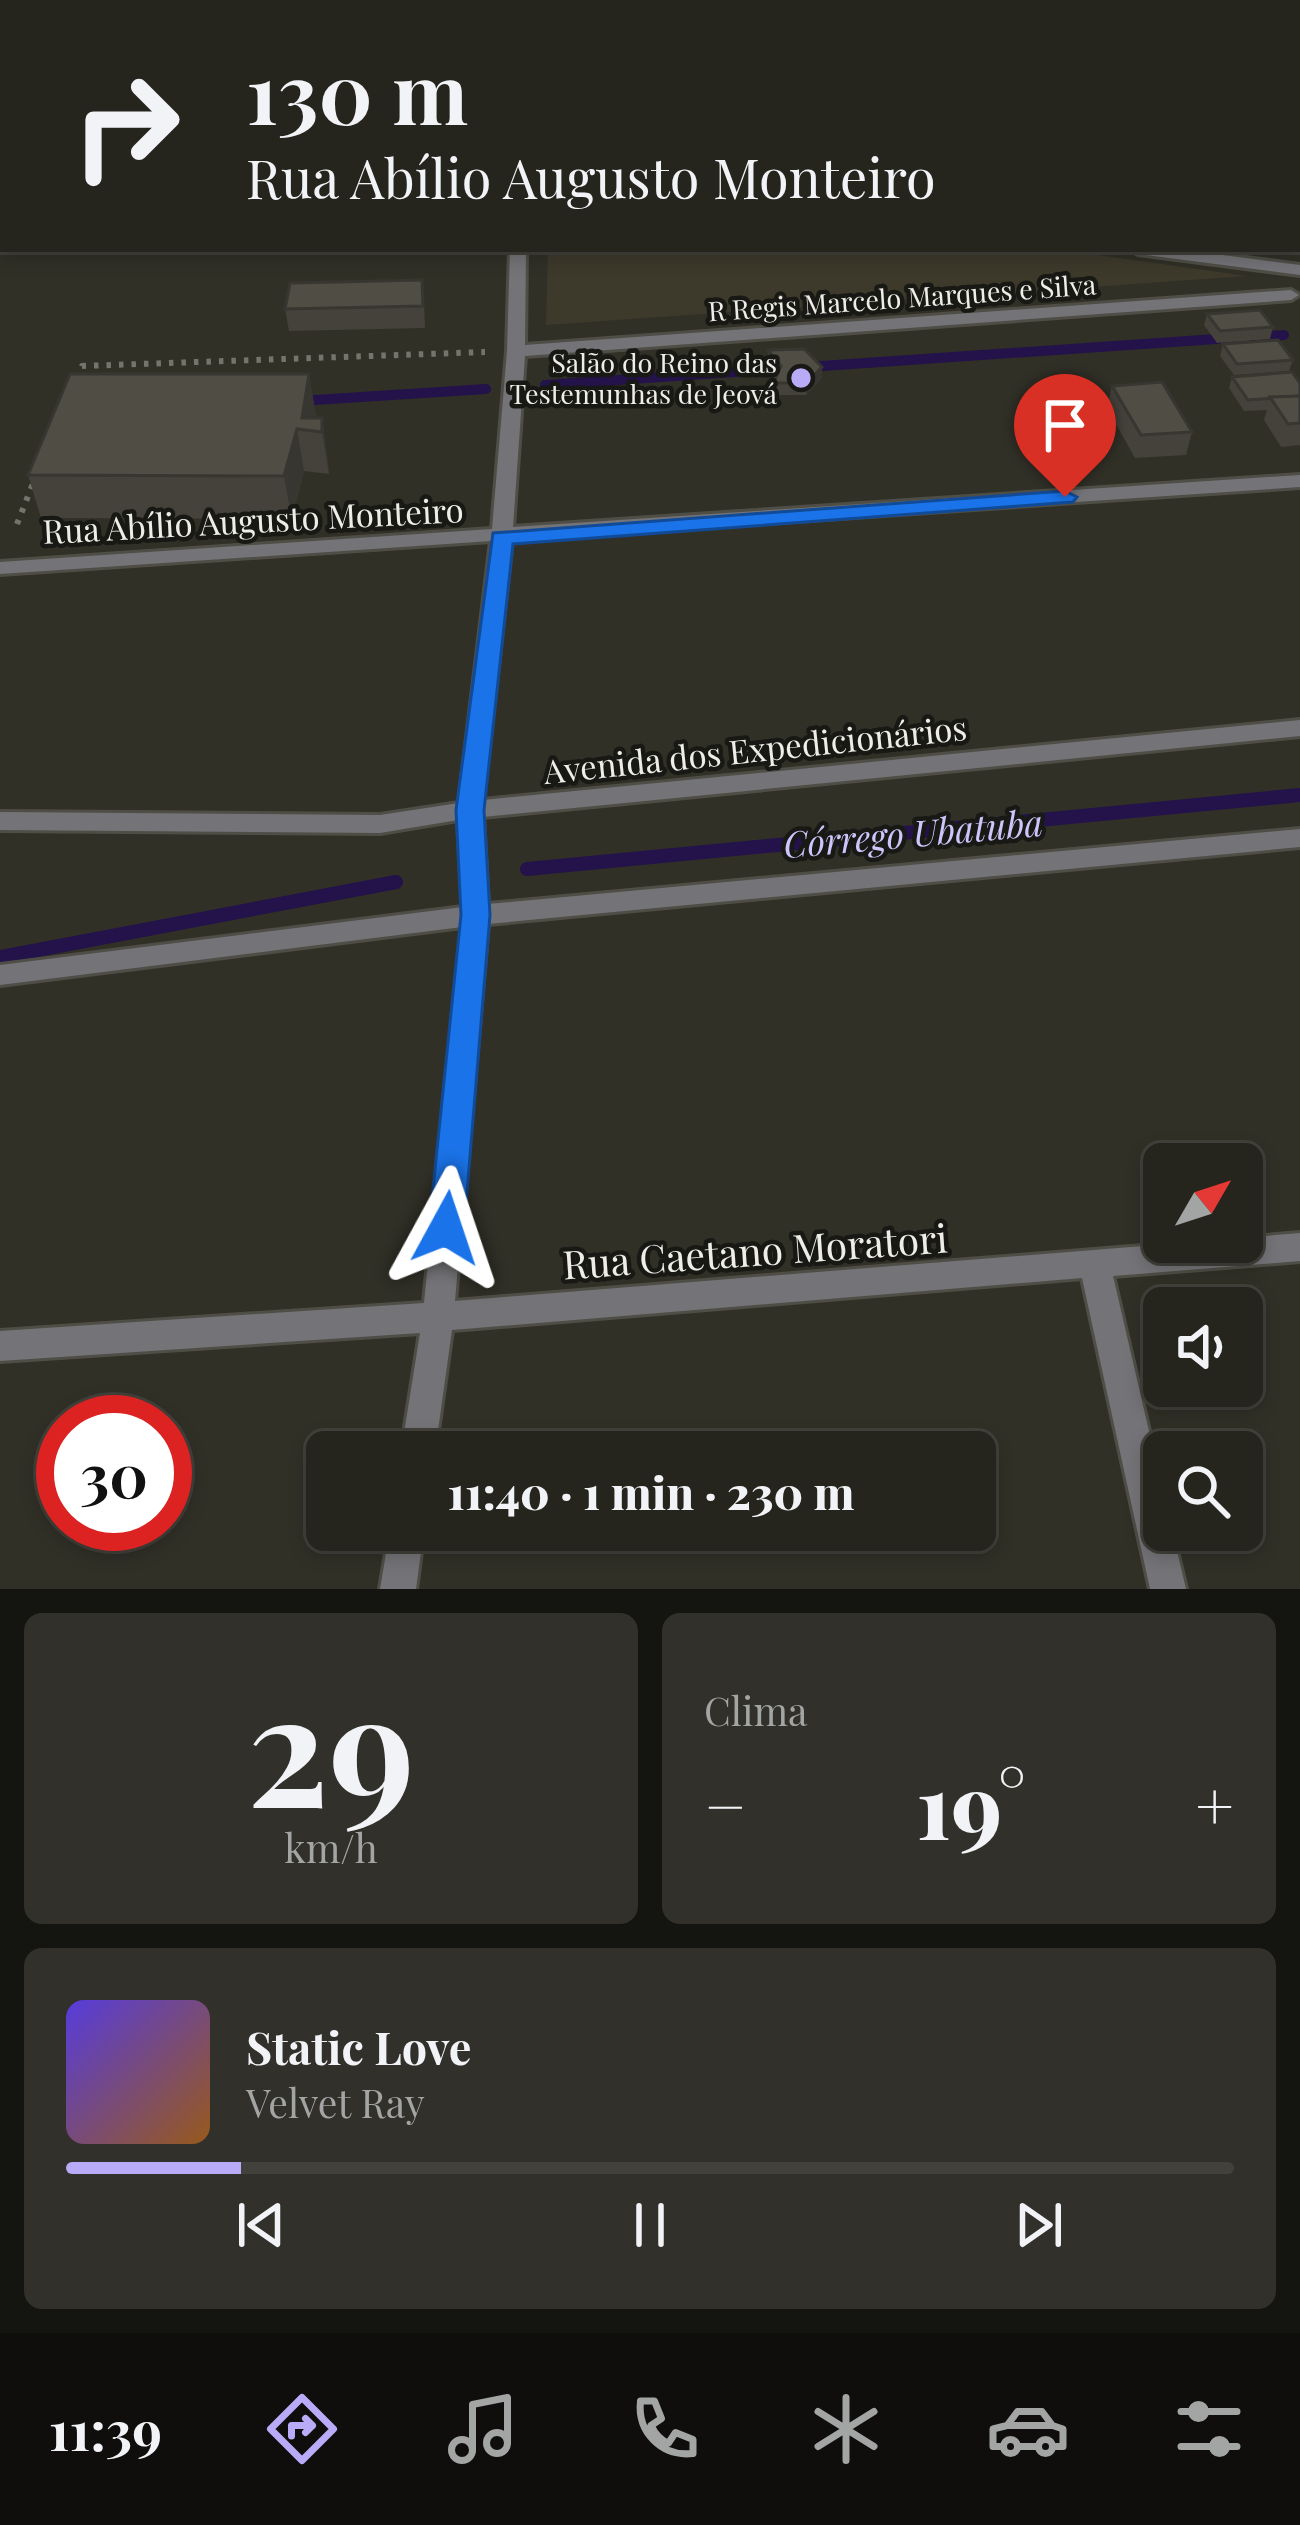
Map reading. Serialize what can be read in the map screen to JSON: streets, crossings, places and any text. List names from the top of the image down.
{
  "streets": {
    "street": [
      "R Regis Marcelo Marques e Silva",
      "Rua Abílio Augusto Monteiro",
      "Avenida dos Expedicionários",
      "Rua Caetano Moratori"
    ]
  },
  "water": ["Córrego Ubatuba"],
  "places": ["Salão do Reino das Testemunhas de Jeová"],
  "north": "top right",
  "page": {
    "turn": ["130 m", "Rua Abílio Augusto Monteiro"],
    "limit": "30",
    "trip": "11:40 · 1 min · 230 m",
    "tile": [
      ["29", "km/h"],
      "Clima"
    ],
    "heat": ["−", "19°", "+"],
    "song": ["Static Love", "Velvet Ray"],
    "tabs": "11:39"
  }
}
